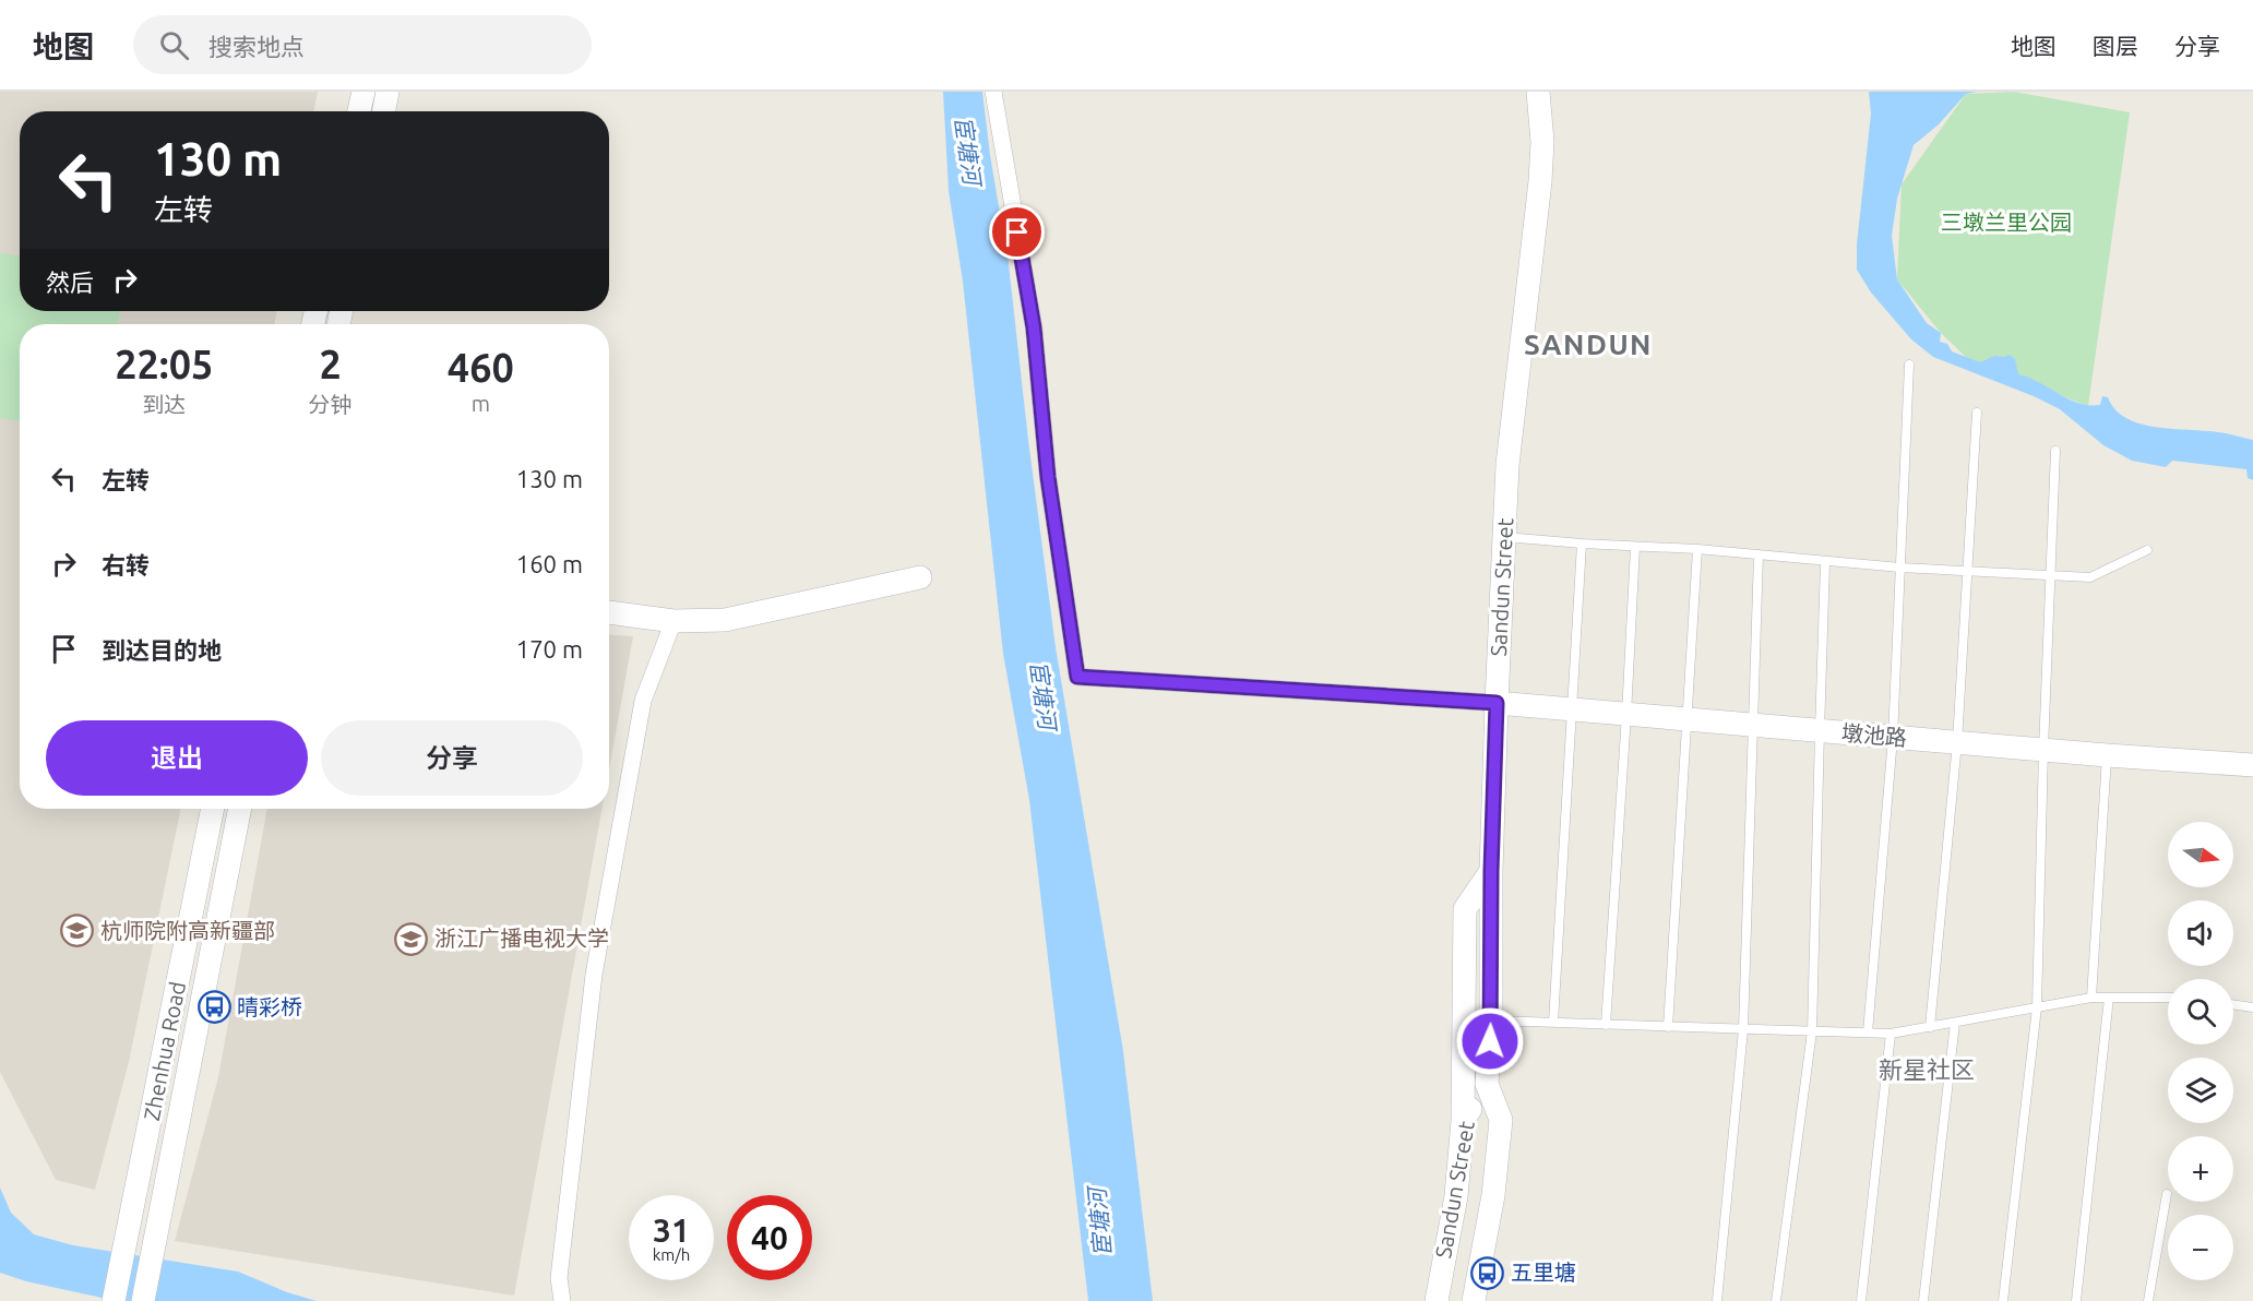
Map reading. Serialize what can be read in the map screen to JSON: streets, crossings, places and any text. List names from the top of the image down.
{
  "streets": {
    "street": ["Sandun Street", "墩池路", "Zhenhua Road"]
  },
  "crossings": [
    ["Sandun Street", "墩池路"]
  ],
  "districts": ["SANDUN", "新星社区"],
  "water": ["宦塘河"],
  "parks": ["三墩兰里公园"],
  "places": {
    "school or university": ["杭师院附高新疆部", "浙江广播电视大学"],
    "bus stop": ["晴彩桥", "五里塘"]
  },
  "north": "right",
  "page": {
    "header": "地图",
    "search": "搜索地点",
    "nav": ["地图", "图层", "分享"],
    "turn": ["130 m", "左转"],
    "then": "然后",
    "eta": [
      "22:05",
      "到达",
      "2",
      "分钟",
      "460",
      "m"
    ],
    "list": [
      {
        "name": "左转",
        "value": "130 m"
      },
      {
        "name": "右转",
        "value": "160 m"
      },
      {
        "name": "到达目的地",
        "value": "170 m"
      }
    ],
    "buttons": ["退出", "分享"],
    "map_buttons": ["+", "−"],
    "speed": "31 km/h",
    "limit": "40"
  }
}
